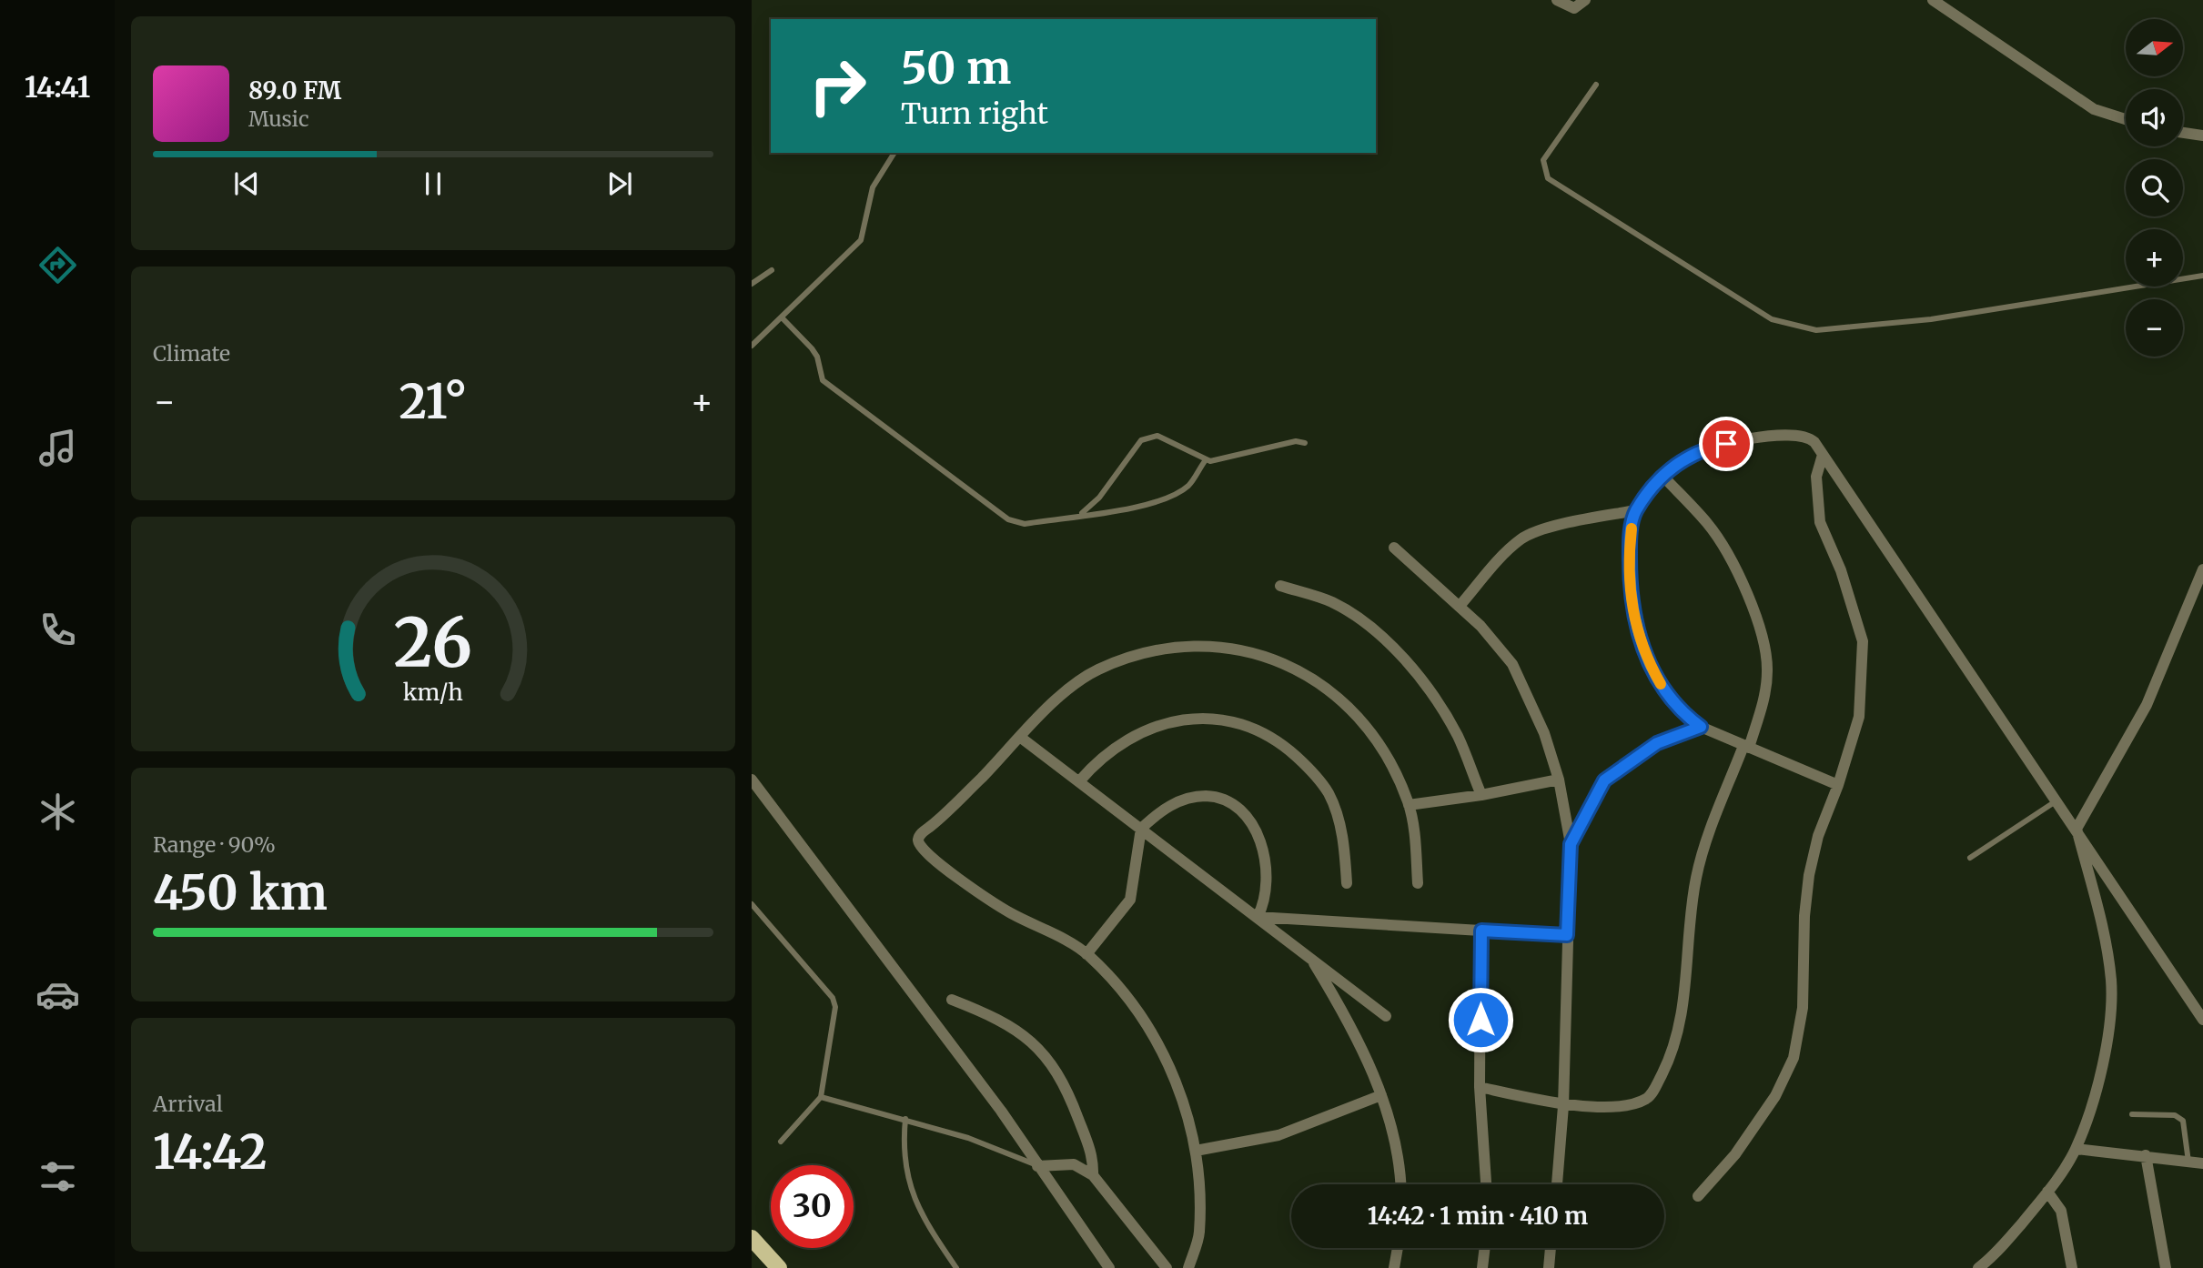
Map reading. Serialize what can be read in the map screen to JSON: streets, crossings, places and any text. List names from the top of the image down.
{
  "north": "right",
  "page": {
    "tabs": "14:41",
    "map_buttons": ["+", "−"],
    "turn": ["50 m", "Turn right"],
    "song": ["89.0 FM", "Music"],
    "tile": [
      "Climate",
      ["Range · 90%", "450 km"],
      ["Arrival", "14:42"]
    ],
    "heat": ["−", "21°", "+"],
    "limit": "30",
    "trip": "14:42 · 1 min · 410 m",
    "gauge": ["26", "km/h"]
  }
}
